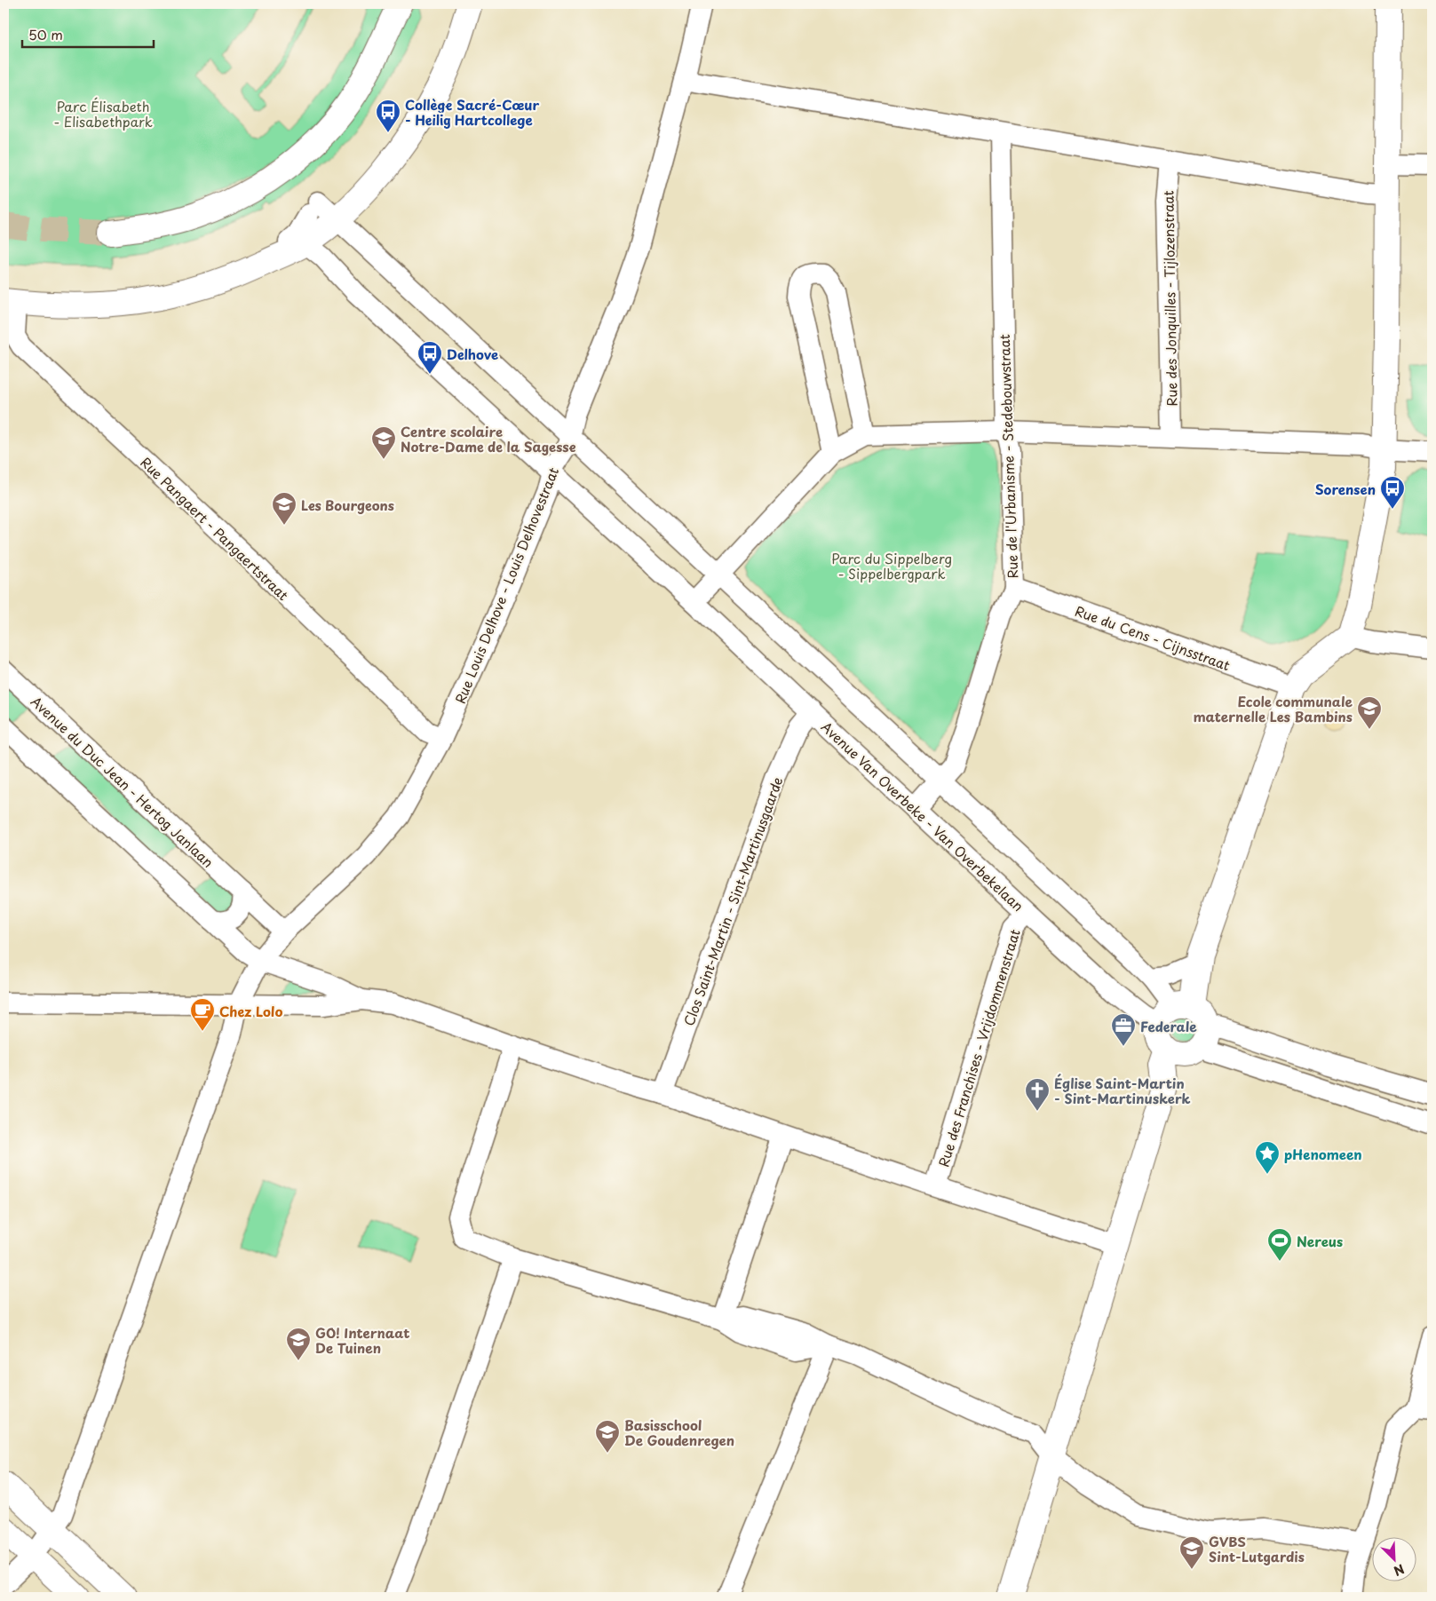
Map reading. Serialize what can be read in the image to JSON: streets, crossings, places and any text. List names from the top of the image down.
{
  "streets": {
    "street": [
      "Rue des Jonquilles - Tijlozenstraat",
      "Rue de l'Urbanisme - Stedebouwstraat",
      "Rue Pangaert - Pangaertstraat",
      "Rue Louis Delhove - Louis Delhovestraat",
      "Rue du Cens - Cijnsstraat",
      "Avenue du Duc Jean - Hertog Janlaan",
      "Avenue Van Overbeke - Van Overbekelaan",
      "Clos Saint-Martin - Sint-Martinusgaarde",
      "Rue des Franchises - Vrijdommenstraat"
    ]
  },
  "crossings": [
    ["Rue de l'Urbanisme - Stedebouwstraat", "Rue du Cens - Cijnsstraat"],
    ["Rue de l'Urbanisme - Stedebouwstraat", "Avenue Van Overbeke - Van Overbekelaan"],
    ["Rue Pangaert - Pangaertstraat", "Rue Louis Delhove - Louis Delhovestraat"],
    ["Rue Louis Delhove - Louis Delhovestraat", "Avenue du Duc Jean - Hertog Janlaan"],
    ["Rue Louis Delhove - Louis Delhovestraat", "Avenue Van Overbeke - Van Overbekelaan"],
    ["Avenue Van Overbeke - Van Overbekelaan", "Clos Saint-Martin - Sint-Martinusgaarde"],
    ["Avenue Van Overbeke - Van Overbekelaan", "Rue des Franchises - Vrijdommenstraat"]
  ],
  "parks": ["Parc Élisabeth - Elisabethpark", "Parc du Sippelberg - Sippelbergpark"],
  "places": {
    "bus stop": ["Collège Sacré-Cœur - Heilig Hartcollege", "Delhove", "Sorensen"],
    "school or university": [
      "Centre scolaire Notre-Dame de la Sagesse",
      "Les Bourgeons",
      "Ecole communale maternelle Les Bambins",
      "GO! Internaat De Tuinen",
      "Basisschool De Goudenregen",
      "GVBS Sint-Lutgardis"
    ],
    "cafe": ["Chez Lolo"],
    "office": ["Federale"],
    "church": ["Église Saint-Martin - Sint-Martinuskerk"],
    "place": ["pHenomeen"],
    "sports": ["Nereus"]
  },
  "scale_bar": "50 m",
  "north": "bottom right"
}
